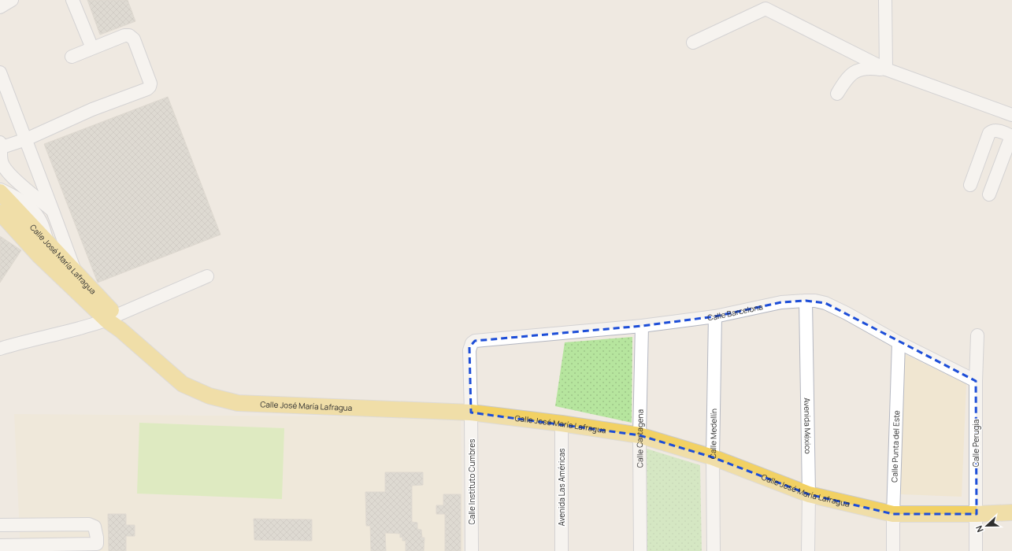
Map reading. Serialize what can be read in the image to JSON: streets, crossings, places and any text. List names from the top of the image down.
{
  "streets": {
    "main road": ["Calle José María Lafragua"],
    "street": [
      "Calle Barcelona",
      "Avenida México",
      "Calle Medellín",
      "Calle Cartagena",
      "Calle Perugia",
      "Calle Punta del Este",
      "Calle Instituto Cumbres",
      "Avenida Las Américas"
    ]
  },
  "crossings": [
    ["Calle José María Lafragua", "Avenida México"],
    ["Calle José María Lafragua", "Calle Medellín"],
    ["Calle José María Lafragua", "Calle Cartagena"],
    ["Calle José María Lafragua", "Calle Perugia"],
    ["Calle José María Lafragua", "Calle Punta del Este"],
    ["Calle José María Lafragua", "Calle Instituto Cumbres"],
    ["Calle José María Lafragua", "Avenida Las Américas"],
    ["Calle Barcelona", "Avenida México"],
    ["Calle Barcelona", "Calle Medellín"],
    ["Calle Barcelona", "Calle Cartagena"],
    ["Calle Barcelona", "Calle Perugia"],
    ["Calle Barcelona", "Calle Punta del Este"],
    ["Calle Barcelona", "Calle Instituto Cumbres"]
  ],
  "north": "left"
}
